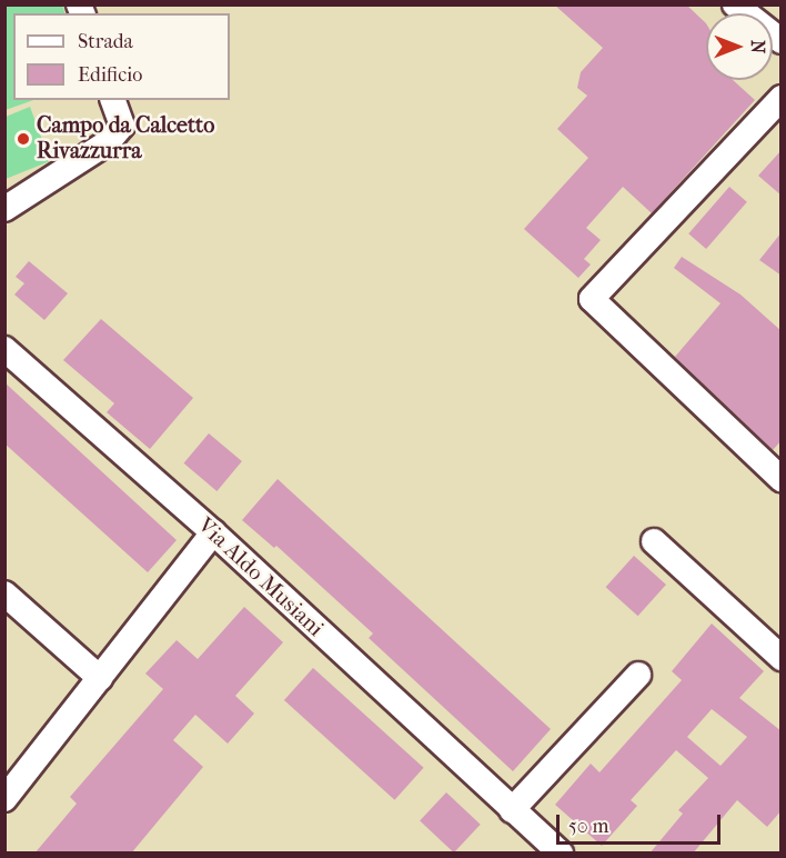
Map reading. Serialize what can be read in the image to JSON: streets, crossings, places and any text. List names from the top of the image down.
{
  "streets": {
    "street": ["Via Aldo Musiani"]
  },
  "places": ["Campo da Calcetto Rivazzurra"],
  "legend": ["Strada", "Edificio"],
  "scale_bar": "50 m",
  "north": "right"
}
